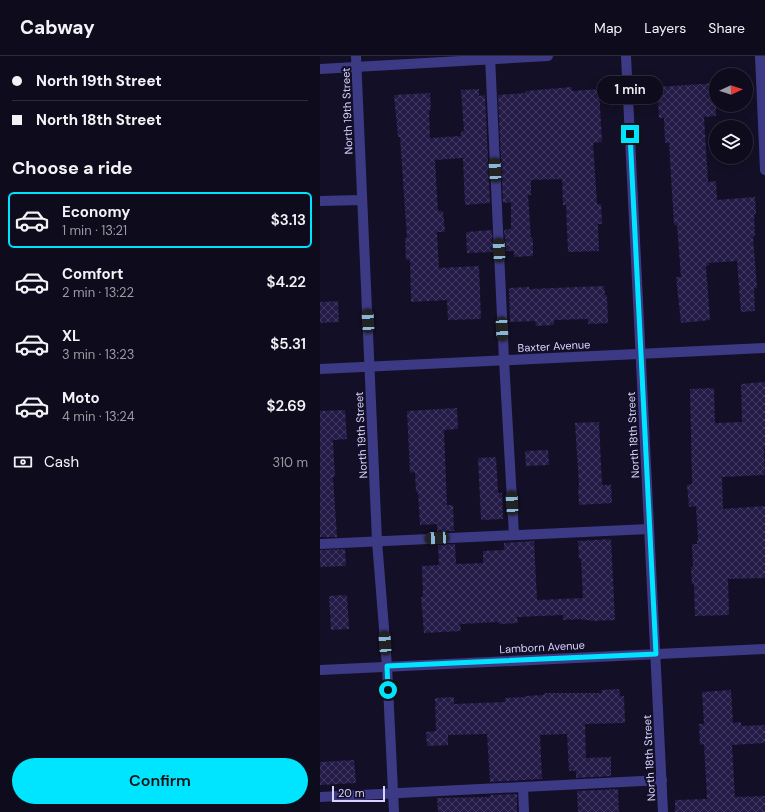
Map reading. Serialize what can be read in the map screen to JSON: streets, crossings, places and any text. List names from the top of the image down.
{
  "streets": {
    "street": [
      "North 19th Street",
      "Baxter Avenue",
      "North 18th Street",
      "Lamborn Avenue"
    ]
  },
  "crossings": [
    ["North 19th Street", "Baxter Avenue"],
    ["North 19th Street", "Lamborn Avenue"],
    ["Baxter Avenue", "North 18th Street"],
    ["North 18th Street", "Lamborn Avenue"]
  ],
  "scale_bar": "20 m",
  "north": "right",
  "page": {
    "header": "Cabway",
    "nav": ["Map", "Layers", "Share"],
    "banner": ["North 19th Street", "North 18th Street"],
    "bubble": "1 min",
    "heading": "Choose a ride",
    "list": [
      {
        "name": "Economy",
        "note": "1 min · 13:21",
        "value": "$3.13"
      },
      {
        "name": "Comfort",
        "note": "2 min · 13:22",
        "value": "$4.22"
      },
      {
        "name": "XL",
        "note": "3 min · 13:23",
        "value": "$5.31"
      },
      {
        "name": "Moto",
        "note": "4 min · 13:24",
        "value": "$2.69"
      }
    ],
    "pay": ["Cash", "310 m"],
    "buttons": "Confirm",
    "scale": "20 m"
  }
}
